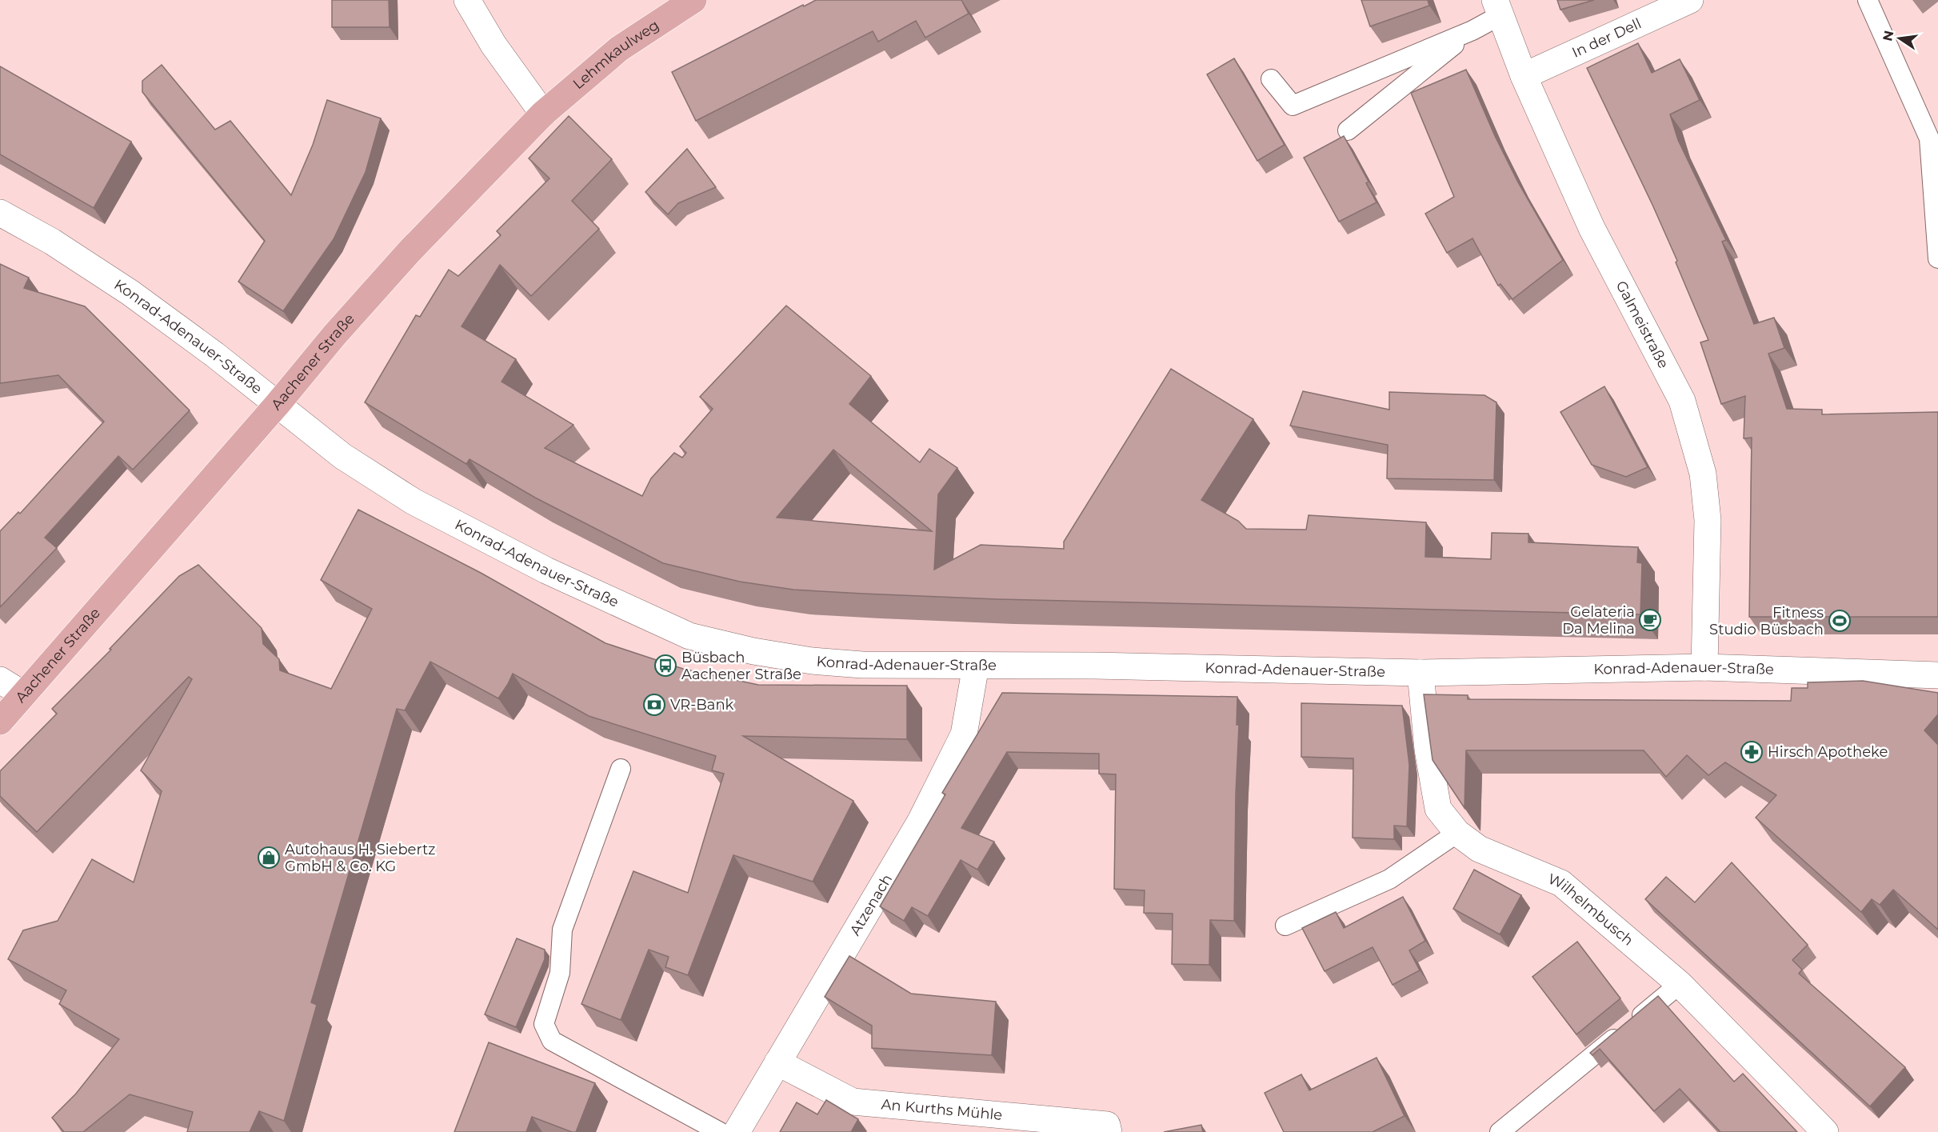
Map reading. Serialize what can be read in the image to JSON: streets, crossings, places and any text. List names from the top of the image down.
{
  "streets": {
    "main road": ["Lehmkaulweg", "Aachener Straße"],
    "street": [
      "In der Dell",
      "Galmeistraße",
      "Konrad-Adenauer-Straße",
      "Atzenach",
      "Wilhelmbusch",
      "An Kurths Mühle"
    ]
  },
  "crossings": [
    ["In der Dell", "Galmeistraße"],
    ["Lehmkaulweg", "Aachener Straße"],
    ["Galmeistraße", "Konrad-Adenauer-Straße"],
    ["Konrad-Adenauer-Straße", "Aachener Straße"],
    ["Konrad-Adenauer-Straße", "Atzenach"],
    ["Konrad-Adenauer-Straße", "Wilhelmbusch"],
    ["Atzenach", "An Kurths Mühle"]
  ],
  "places": {
    "cafe": ["Gelateria Da Melina"],
    "sports": ["Fitness Studio Büsbach"],
    "bus stop": ["Büsbach Aachener Straße"],
    "bank": ["VR-Bank"],
    "pharmacy": ["Hirsch Apotheke"],
    "shop": ["Autohaus H. Siebertz GmbH & Co. KG"]
  },
  "north": "left"
}
